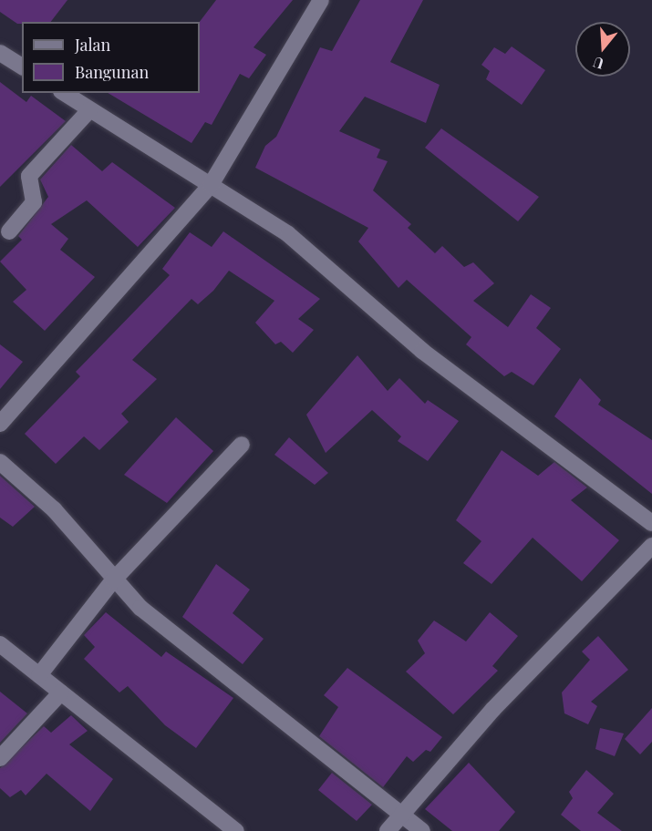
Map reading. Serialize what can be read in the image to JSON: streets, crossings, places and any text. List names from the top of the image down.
{
  "legend": ["Jalan", "Bangunan"],
  "north": "bottom"
}
